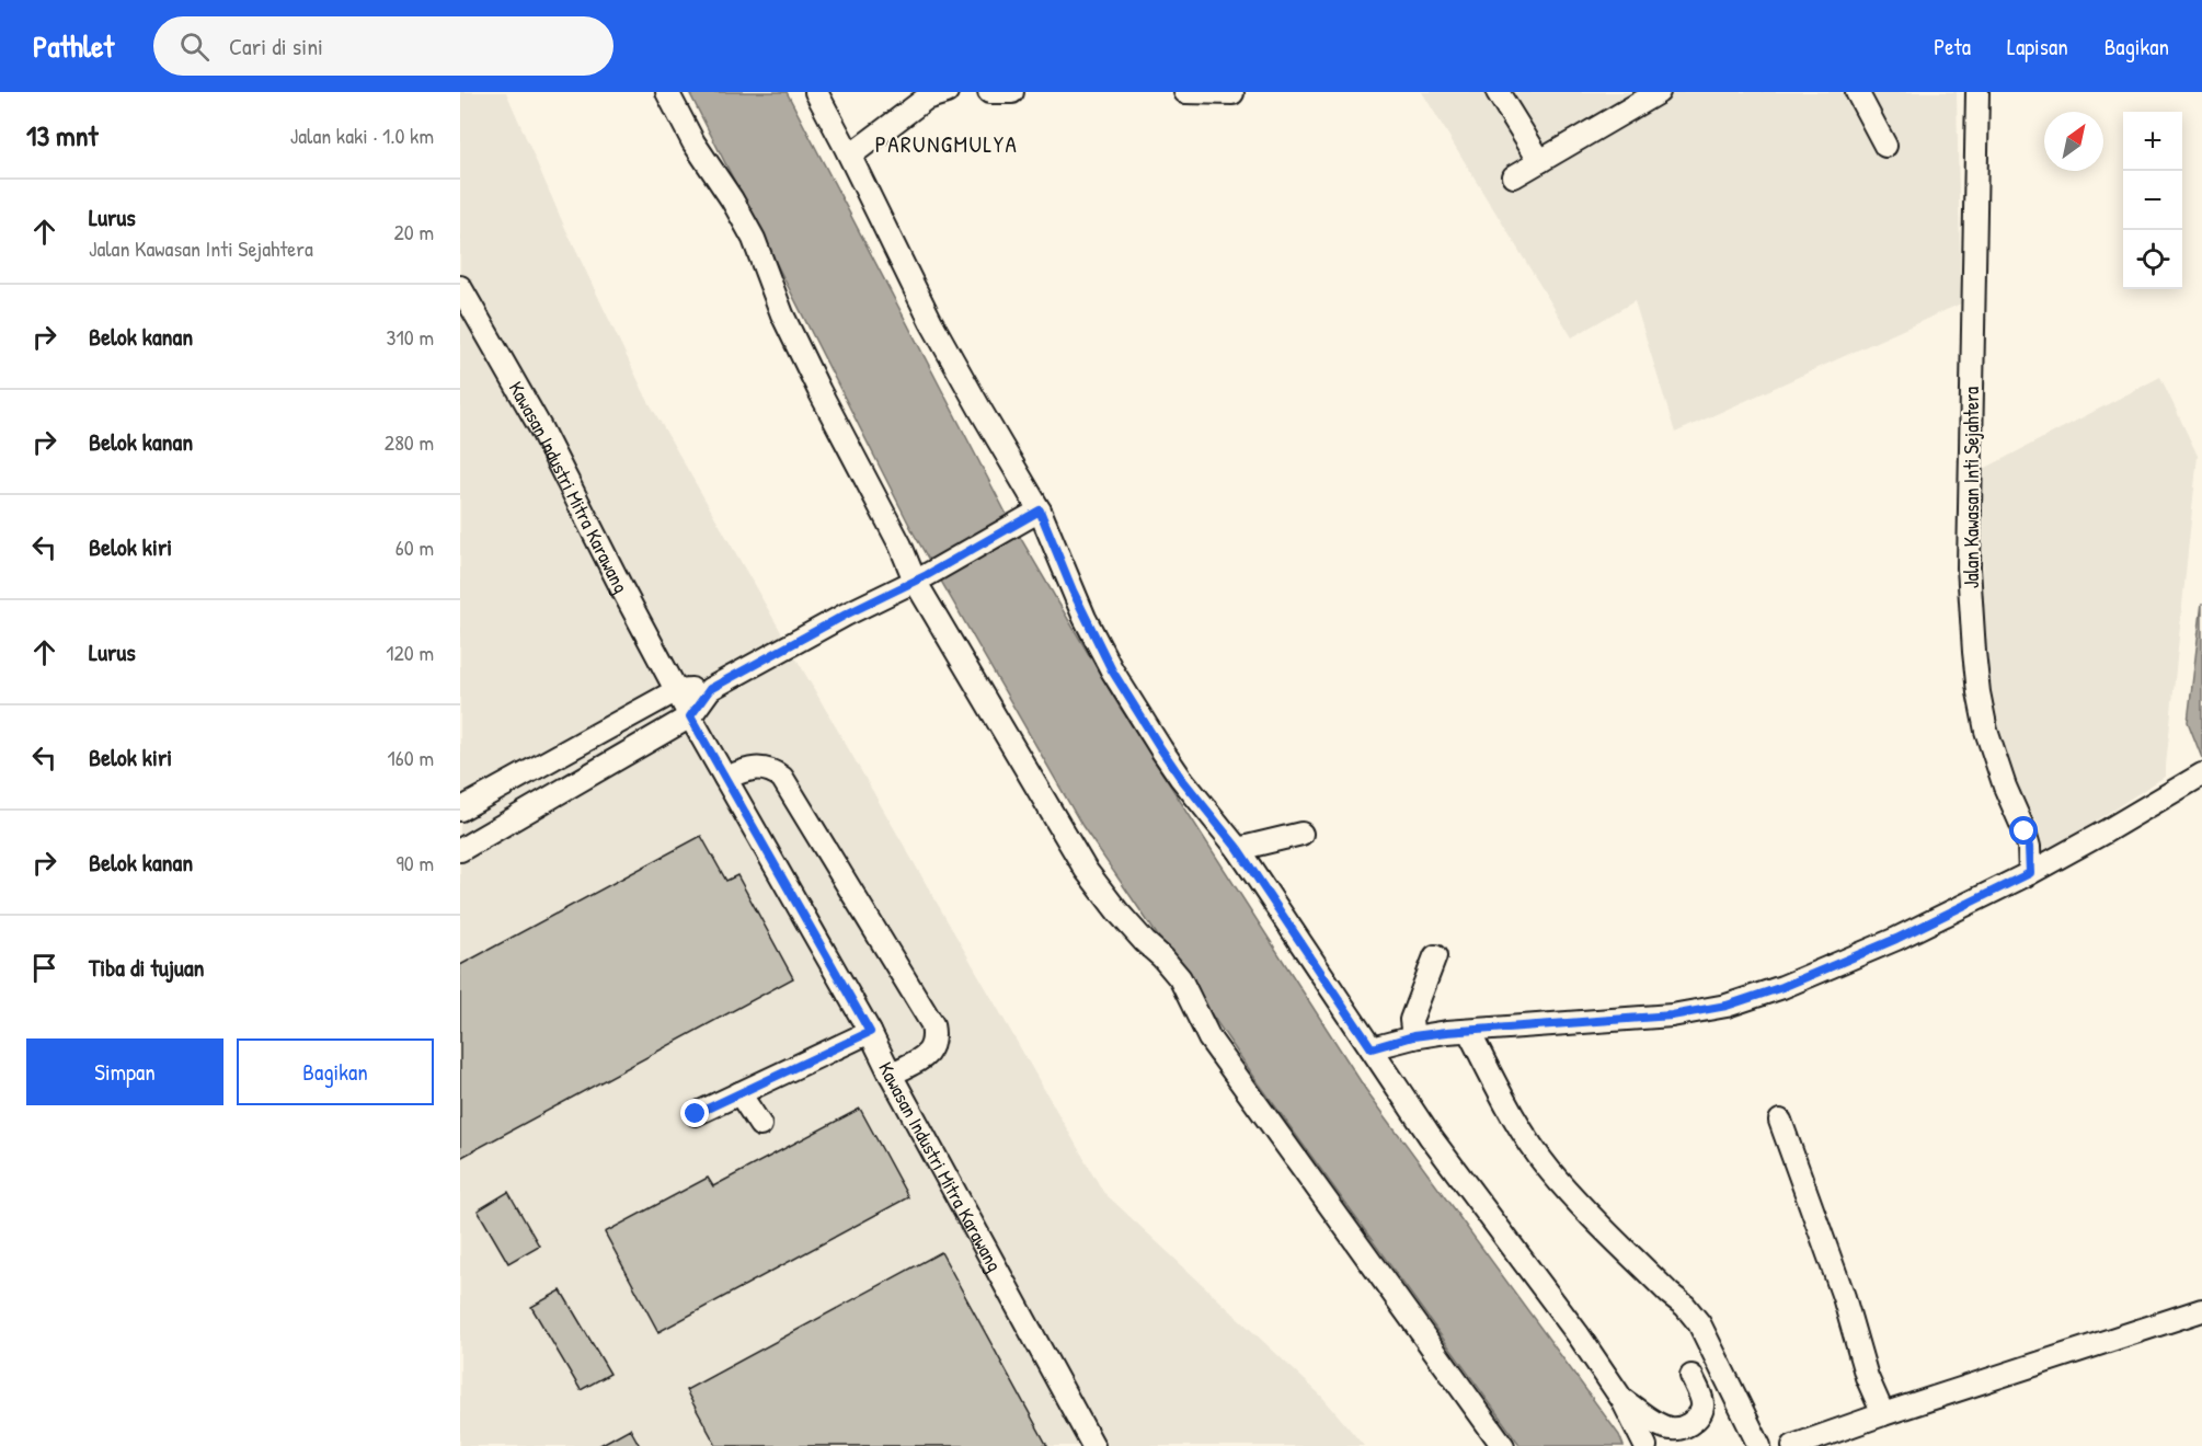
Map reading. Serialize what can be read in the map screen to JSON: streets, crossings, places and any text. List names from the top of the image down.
{
  "streets": {
    "street": ["Kawasan Industri Mitra Karawang", "Jalan Kawasan Inti Sejahtera"]
  },
  "districts": ["PARUNGMULYA"],
  "north": "top right",
  "page": {
    "header": "Pathlet",
    "search": "Cari di sini",
    "nav": ["Peta", "Lapisan", "Bagikan"],
    "heading": ["13 mnt", "Jalan kaki · 1.0 km"],
    "map_buttons": ["+", "−"],
    "list": [
      ["Lurus", "Jalan Kawasan Inti Sejahtera", "20 m"],
      ["Belok kanan", "310 m"],
      ["Belok kanan", "280 m"],
      ["Belok kiri", "60 m"],
      ["Lurus", "120 m"],
      ["Belok kiri", "160 m"],
      ["Belok kanan", "90 m"],
      "Tiba di tujuan"
    ],
    "buttons": ["Simpan", "Bagikan"]
  }
}
